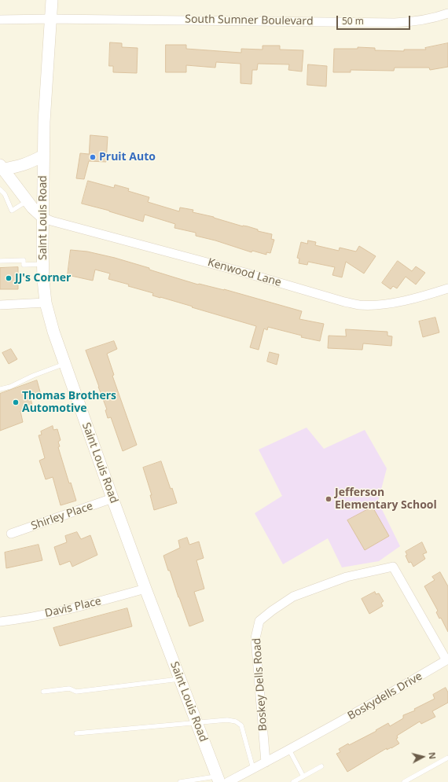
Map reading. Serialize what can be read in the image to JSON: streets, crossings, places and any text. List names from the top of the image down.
{
  "streets": {
    "street": [
      "South Sumner Boulevard",
      "Saint Louis Road",
      "Kenwood Lane",
      "Shirley Place",
      "Davis Place",
      "Boskey Dells Road",
      "Boskydells Drive"
    ]
  },
  "crossings": [
    ["South Sumner Boulevard", "Saint Louis Road"],
    ["Saint Louis Road", "Kenwood Lane"],
    ["Saint Louis Road", "Shirley Place"],
    ["Saint Louis Road", "Davis Place"],
    ["Boskey Dells Road", "Boskydells Drive"]
  ],
  "places": [
    "Pruit Auto",
    "JJ's Corner",
    "Thomas Brothers Automotive",
    "Jefferson Elementary School"
  ],
  "scale_bar": "50 m",
  "north": "right"
}
